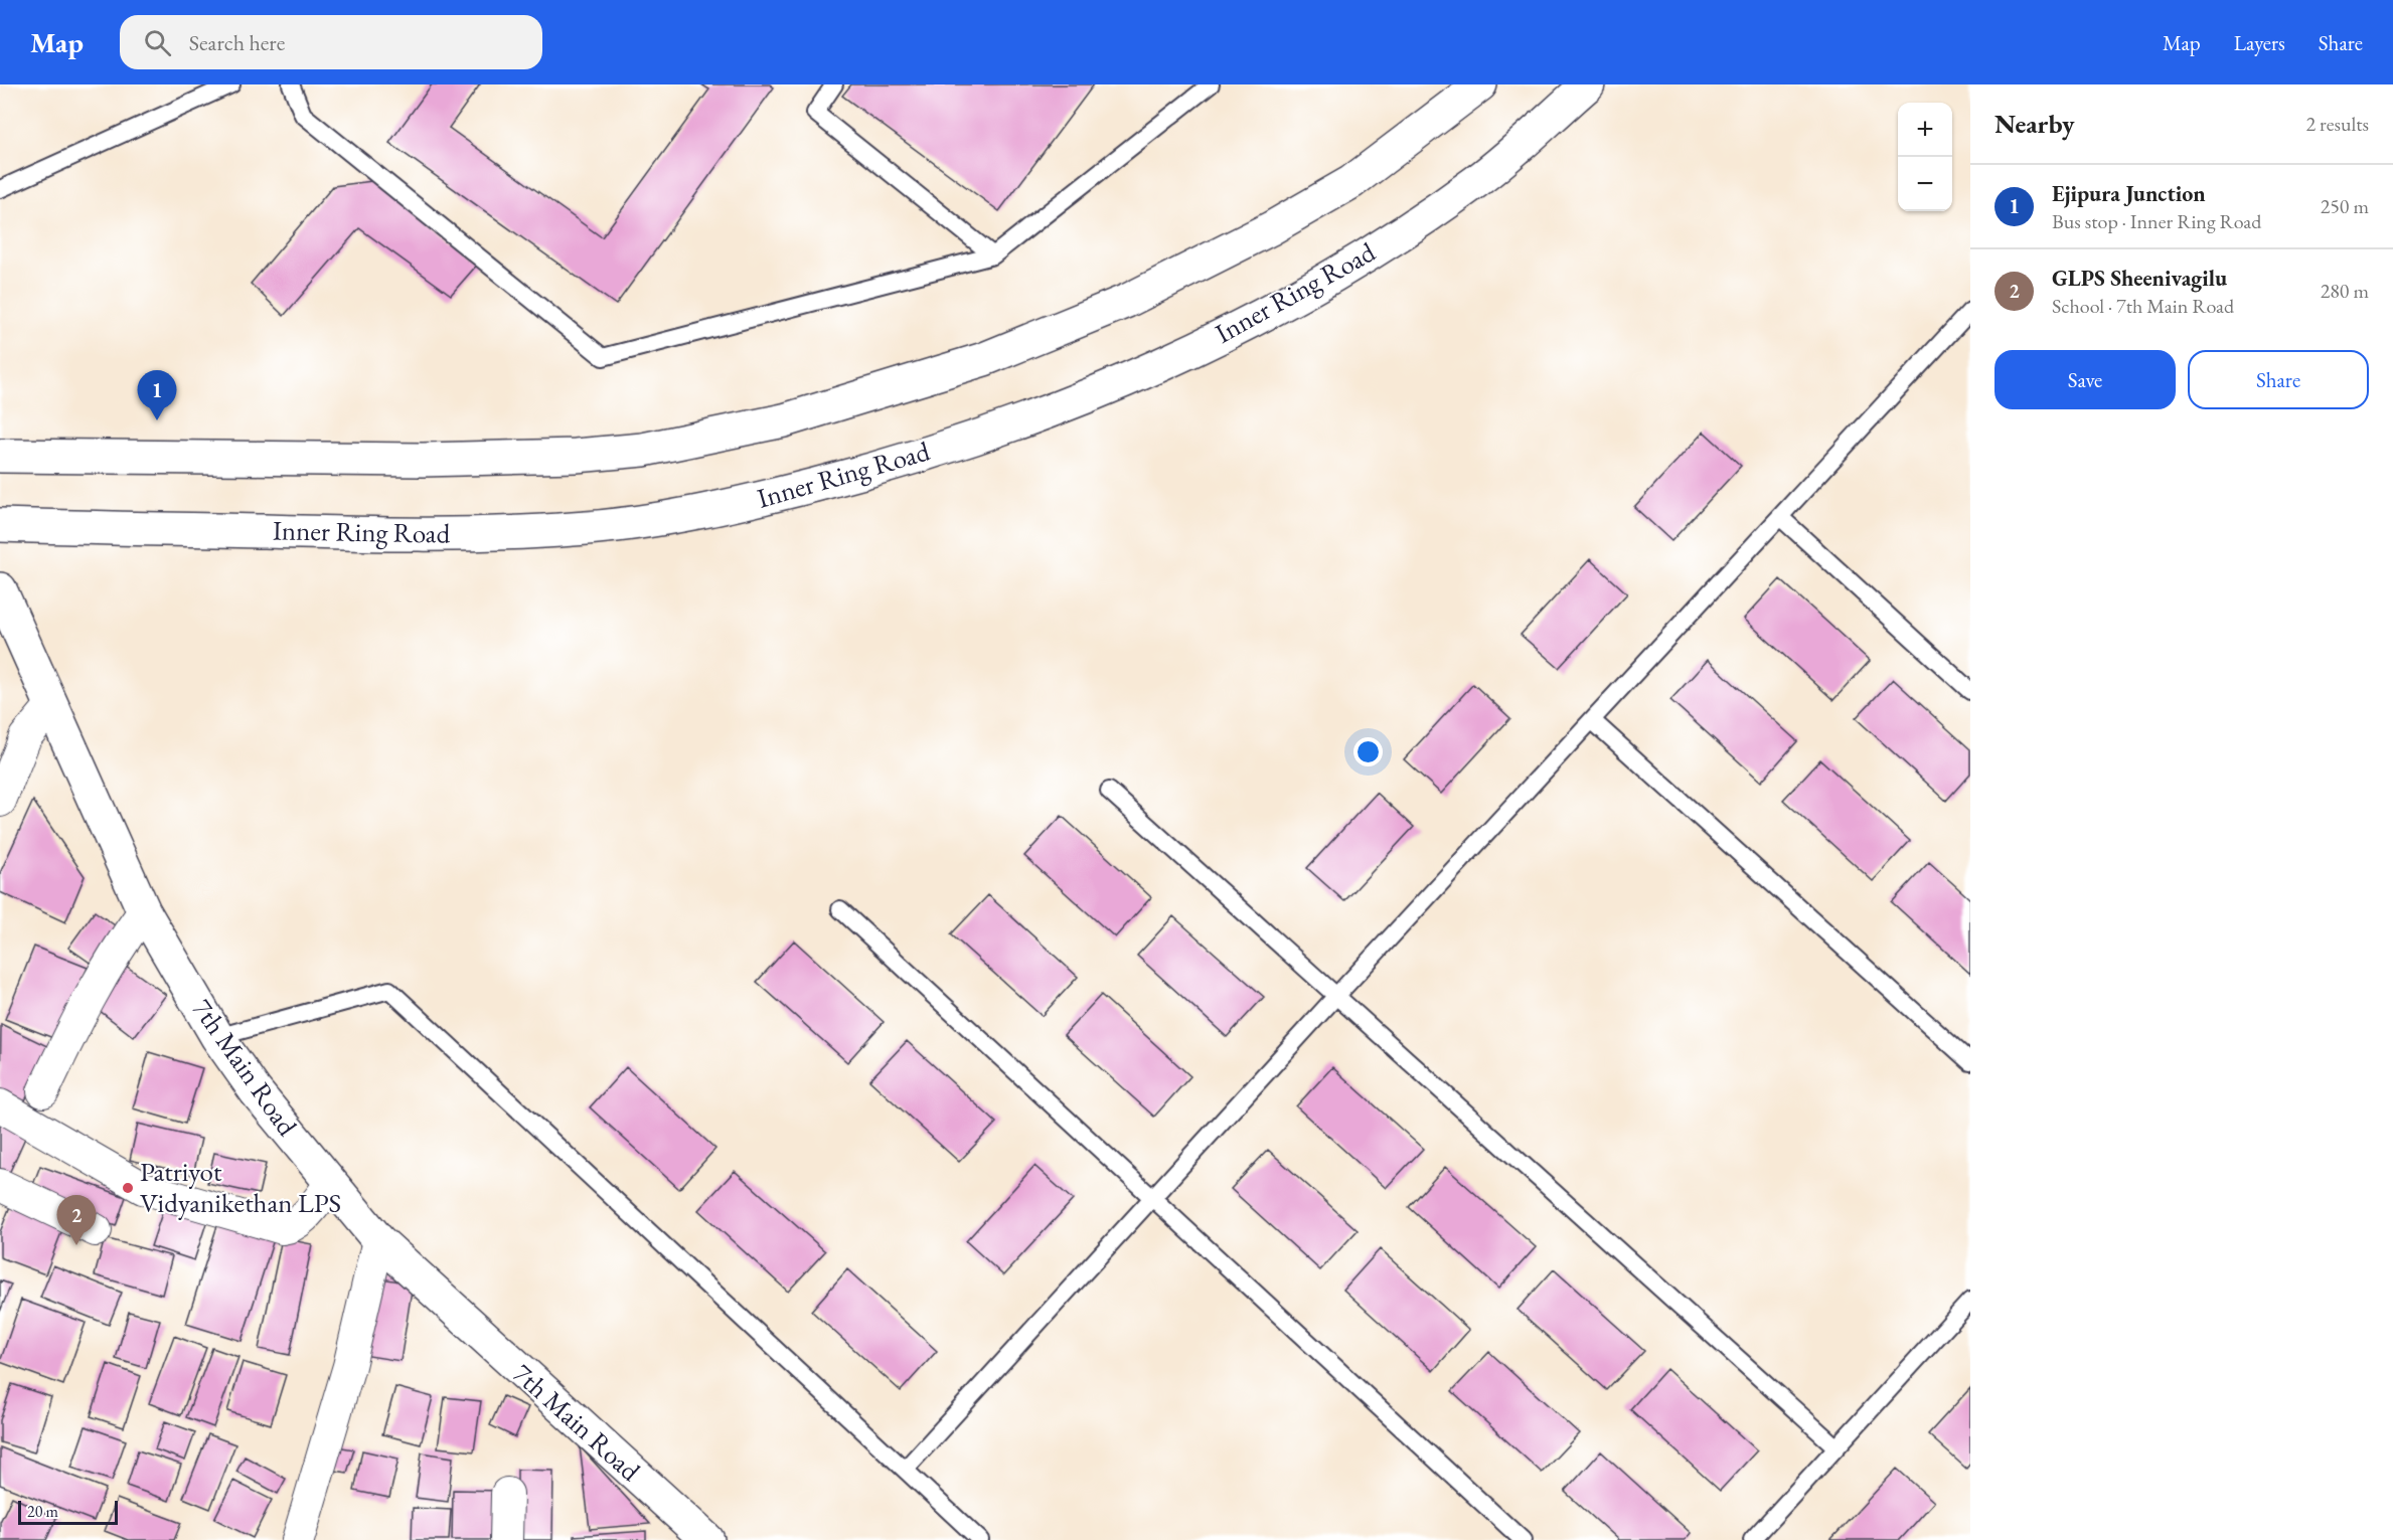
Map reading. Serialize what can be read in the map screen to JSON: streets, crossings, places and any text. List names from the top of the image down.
{
  "streets": {
    "main road": ["Inner Ring Road", "7th Main Road"]
  },
  "places": ["Patriyot Vidyanikethan LPS"],
  "scale_bar": "20 m",
  "page": {
    "header": "Map",
    "search": "Search here",
    "nav": ["Map", "Layers", "Share"],
    "heading": ["Nearby", "2 results"],
    "map_buttons": ["+", "−"],
    "list": [
      {
        "mark": "1",
        "name": "Ejipura Junction",
        "note": "Bus stop · Inner Ring Road",
        "value": "250 m"
      },
      {
        "mark": "2",
        "name": "GLPS Sheenivagilu",
        "note": "School · 7th Main Road",
        "value": "280 m"
      }
    ],
    "buttons": ["Save", "Share"],
    "pins": ["1", "2"],
    "scale": "20 m"
  }
}
